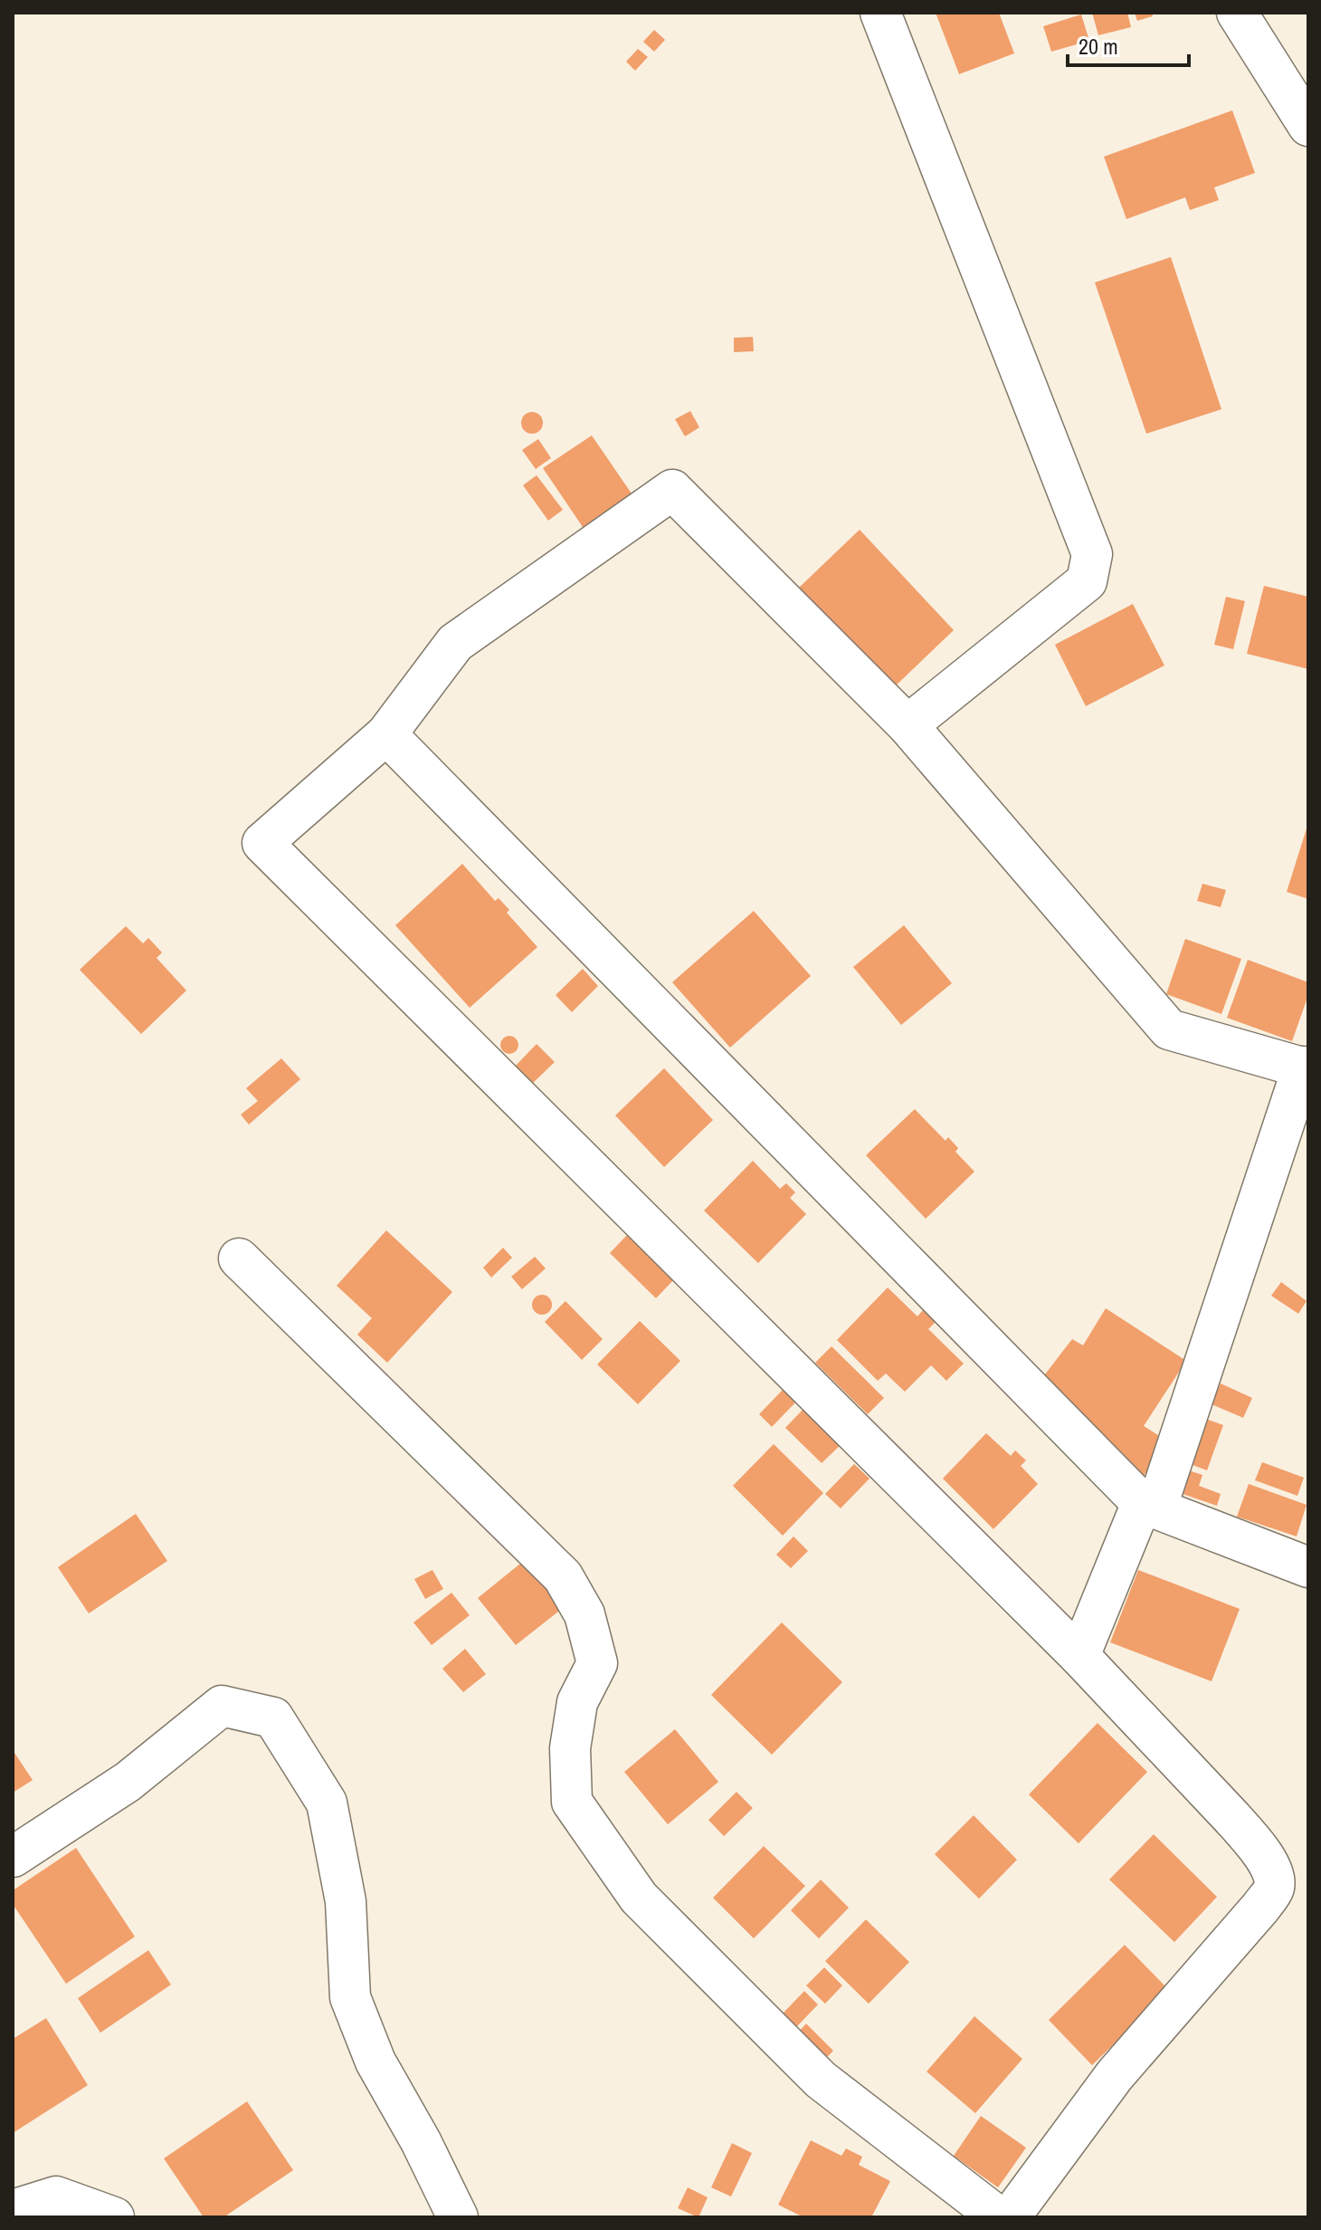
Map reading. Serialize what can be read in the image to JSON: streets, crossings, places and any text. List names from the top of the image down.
{
  "scale_bar": "20 m"
}
